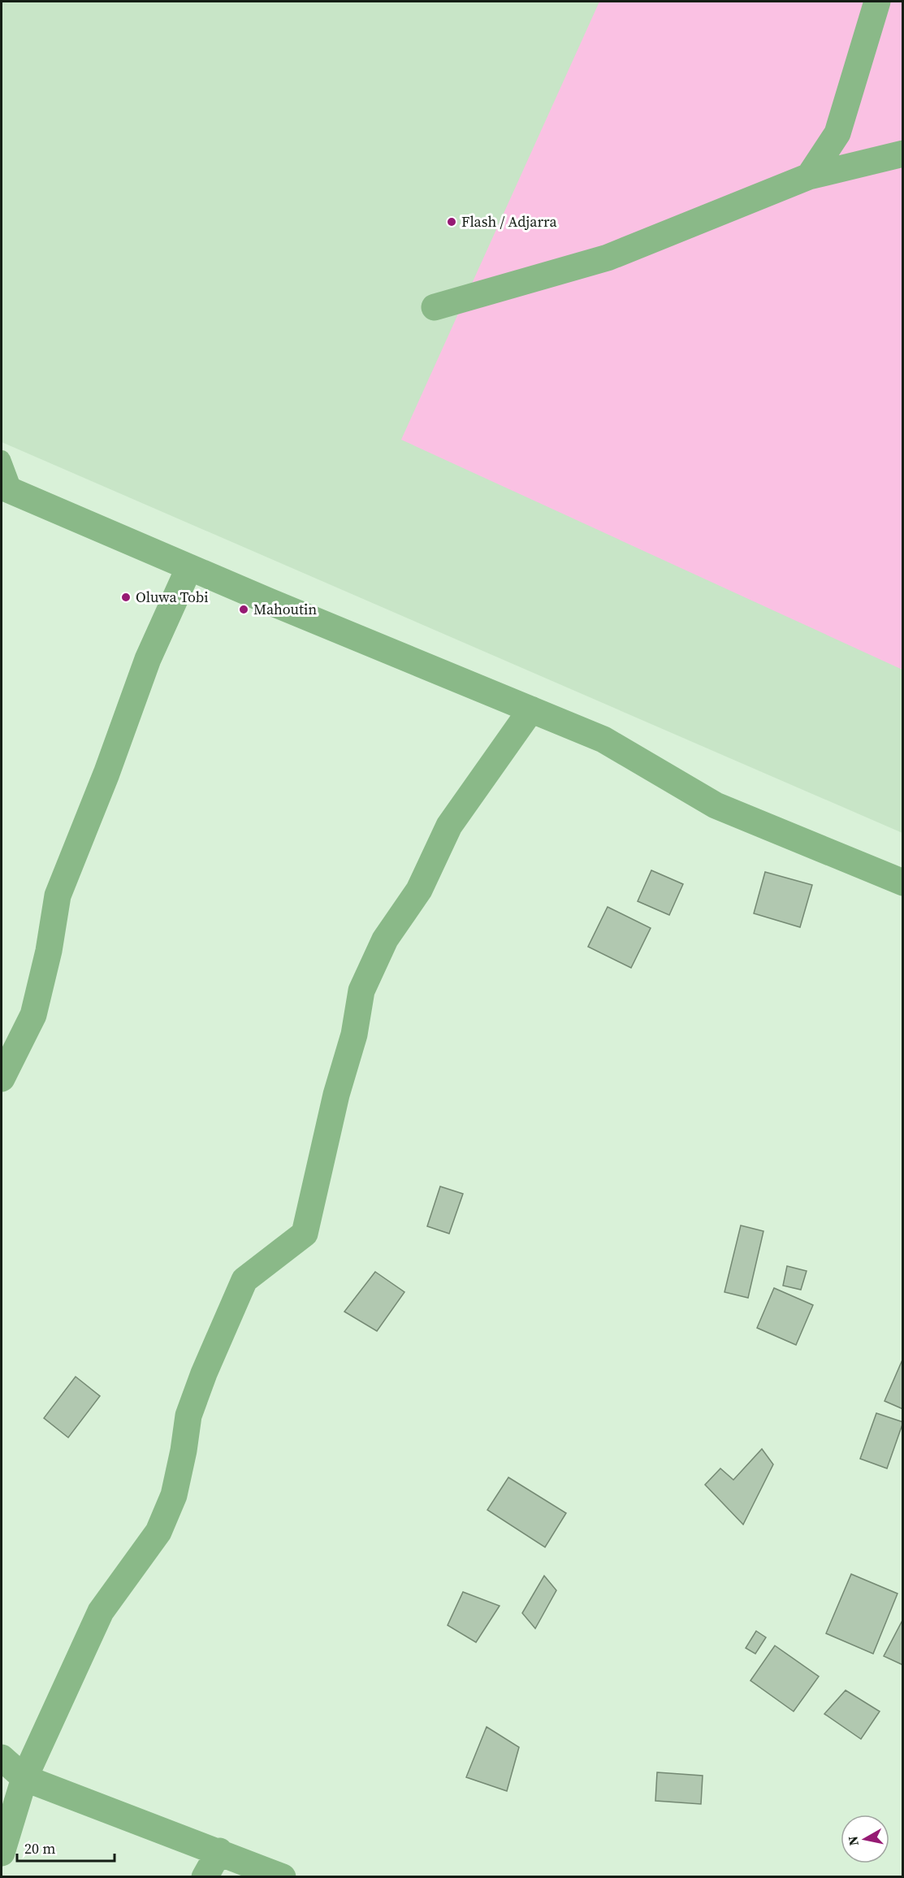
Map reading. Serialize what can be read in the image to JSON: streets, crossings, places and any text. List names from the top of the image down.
{
  "places": ["Flash / Adjarra", "Oluwa Tobi", "Mahoutin"],
  "scale_bar": "20 m",
  "north": "left"
}
